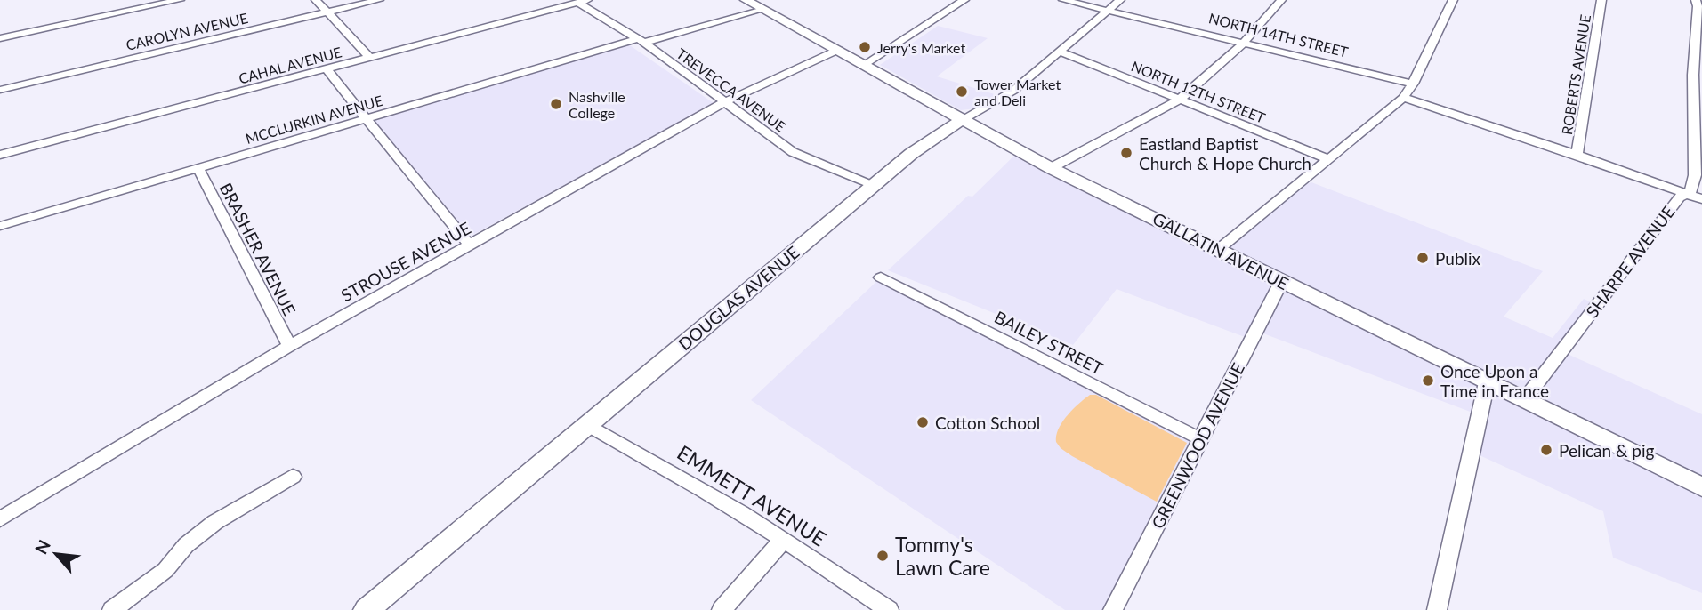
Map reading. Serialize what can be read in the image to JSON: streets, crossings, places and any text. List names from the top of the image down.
{
  "streets": {
    "main road": ["GALLATIN AVENUE", "DOUGLAS AVENUE"],
    "street": [
      "CAROLYN AVENUE",
      "NORTH 14TH STREET",
      "CAHAL AVENUE",
      "ROBERTS AVENUE",
      "TREVECCA AVENUE",
      "NORTH 12TH STREET",
      "MCCLURKIN AVENUE",
      "BRASHER AVENUE",
      "STROUSE AVENUE",
      "SHARPE AVENUE",
      "BAILEY STREET",
      "GREENWOOD AVENUE",
      "EMMETT AVENUE"
    ]
  },
  "crossings": [
    ["NORTH 14TH STREET", "DOUGLAS AVENUE"],
    ["CAHAL AVENUE", "TREVECCA AVENUE"],
    ["TREVECCA AVENUE", "MCCLURKIN AVENUE"],
    ["TREVECCA AVENUE", "STROUSE AVENUE"],
    ["TREVECCA AVENUE", "DOUGLAS AVENUE"],
    ["NORTH 12TH STREET", "DOUGLAS AVENUE"],
    ["MCCLURKIN AVENUE", "BRASHER AVENUE"],
    ["MCCLURKIN AVENUE", "GALLATIN AVENUE"],
    ["BRASHER AVENUE", "STROUSE AVENUE"],
    ["GALLATIN AVENUE", "STROUSE AVENUE"],
    ["GALLATIN AVENUE", "SHARPE AVENUE"],
    ["GALLATIN AVENUE", "DOUGLAS AVENUE"],
    ["GALLATIN AVENUE", "GREENWOOD AVENUE"],
    ["DOUGLAS AVENUE", "EMMETT AVENUE"],
    ["BAILEY STREET", "GREENWOOD AVENUE"]
  ],
  "places": [
    "Jerry's Market",
    "Tower Market and Deli",
    "Nashville College",
    "Eastland Baptist Church & Hope Church",
    "Publix",
    "Once Upon a Time in France",
    "Cotton School",
    "Pelican & pig",
    "Tommy's Lawn Care"
  ],
  "north": "top left"
}
